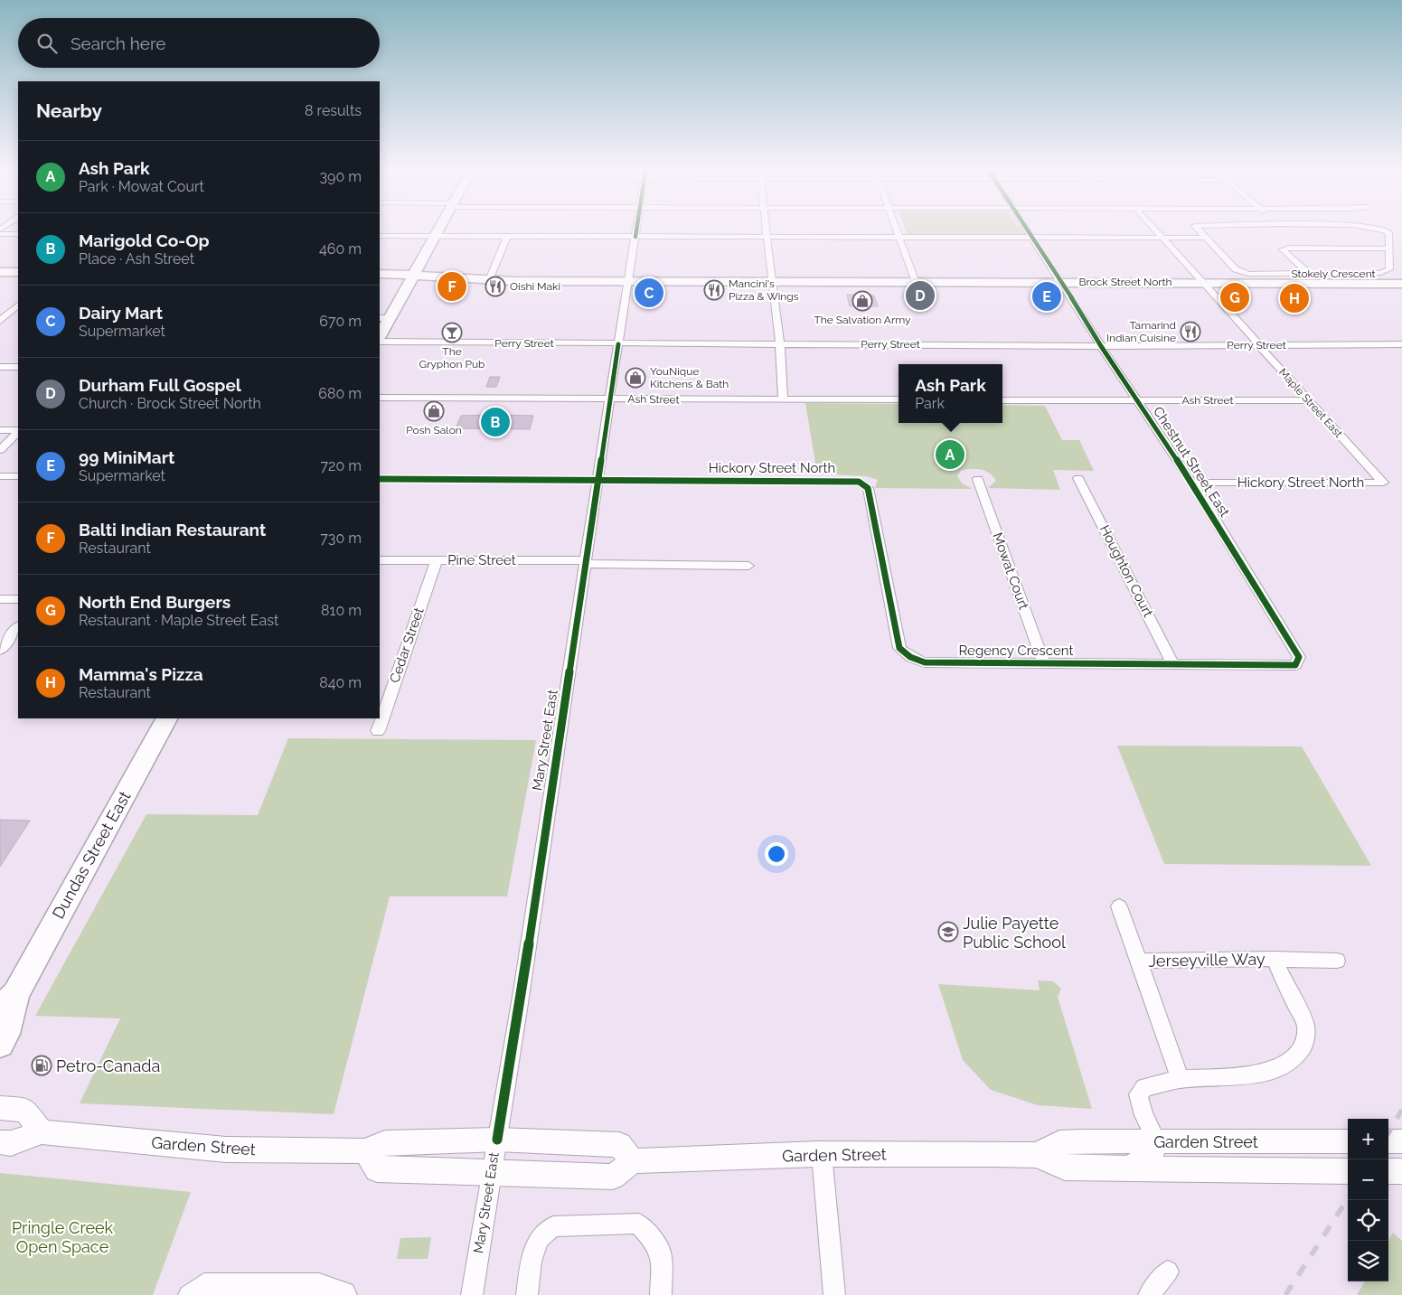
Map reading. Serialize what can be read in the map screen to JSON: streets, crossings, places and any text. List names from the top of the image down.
{
  "streets": {
    "main road": ["Brock Street North", "Dundas Street East"],
    "street": [
      "Stokely Crescent",
      "Perry Street",
      "Ash Street",
      "Maple Street East",
      "Chestnut Street East",
      "Hickory Street North",
      "Pine Street",
      "Mowat Court",
      "Houghton Court",
      "Cedar Street",
      "Regency Crescent",
      "Mary Street East",
      "Jerseyville Way",
      "Garden Street"
    ]
  },
  "crossings": [
    ["Brock Street North", "Maple Street East"],
    ["Brock Street North", "Chestnut Street East"],
    ["Brock Street North", "Mary Street East"],
    ["Perry Street", "Maple Street East"],
    ["Perry Street", "Chestnut Street East"],
    ["Perry Street", "Mary Street East"],
    ["Ash Street", "Maple Street East"],
    ["Ash Street", "Chestnut Street East"],
    ["Ash Street", "Mary Street East"],
    ["Maple Street East", "Hickory Street North"],
    ["Chestnut Street East", "Hickory Street North"],
    ["Chestnut Street East", "Regency Crescent"],
    ["Hickory Street North", "Regency Crescent"],
    ["Hickory Street North", "Mary Street East"],
    ["Pine Street", "Cedar Street"],
    ["Pine Street", "Mary Street East"],
    ["Mowat Court", "Regency Crescent"],
    ["Houghton Court", "Regency Crescent"],
    ["Mary Street East", "Garden Street"],
    ["Jerseyville Way", "Garden Street"]
  ],
  "parks": ["Pringle Creek Open Space"],
  "places": {
    "restaurant": ["Oishi Maki", "Mancini's Pizza & Wings", "Tamarind Indian Cuisine"],
    "shop": ["The Salvation Army", "YouNique Kitchens & Bath", "Posh Salon"],
    "bar": ["The Gryphon Pub"],
    "school or university": ["Julie Payette Public School"],
    "fuel station": ["Petro-Canada"]
  },
  "page": {
    "search": "Search here",
    "heading": ["Nearby", "8 results"],
    "list": [
      {
        "mark": "A",
        "name": "Ash Park",
        "note": "Park · Mowat Court",
        "value": "390 m"
      },
      {
        "mark": "B",
        "name": "Marigold Co-Op",
        "note": "Place · Ash Street",
        "value": "460 m"
      },
      {
        "mark": "C",
        "name": "Dairy Mart",
        "note": "Supermarket",
        "value": "670 m"
      },
      {
        "mark": "D",
        "name": "Durham Full Gospel",
        "note": "Church · Brock Street North",
        "value": "680 m"
      },
      {
        "mark": "E",
        "name": "99 MiniMart",
        "note": "Supermarket",
        "value": "720 m"
      },
      {
        "mark": "F",
        "name": "Balti Indian Restaurant",
        "note": "Restaurant",
        "value": "730 m"
      },
      {
        "mark": "G",
        "name": "North End Burgers",
        "note": "Restaurant · Maple Street East",
        "value": "810 m"
      },
      {
        "mark": "H",
        "name": "Mamma's Pizza",
        "note": "Restaurant",
        "value": "840 m"
      }
    ],
    "pins": [
      "F",
      "C",
      "D",
      "E",
      "G",
      "H",
      "B",
      "A"
    ],
    "popup": ["Ash Park", "Park"],
    "map_buttons": ["+", "−"]
  }
}
